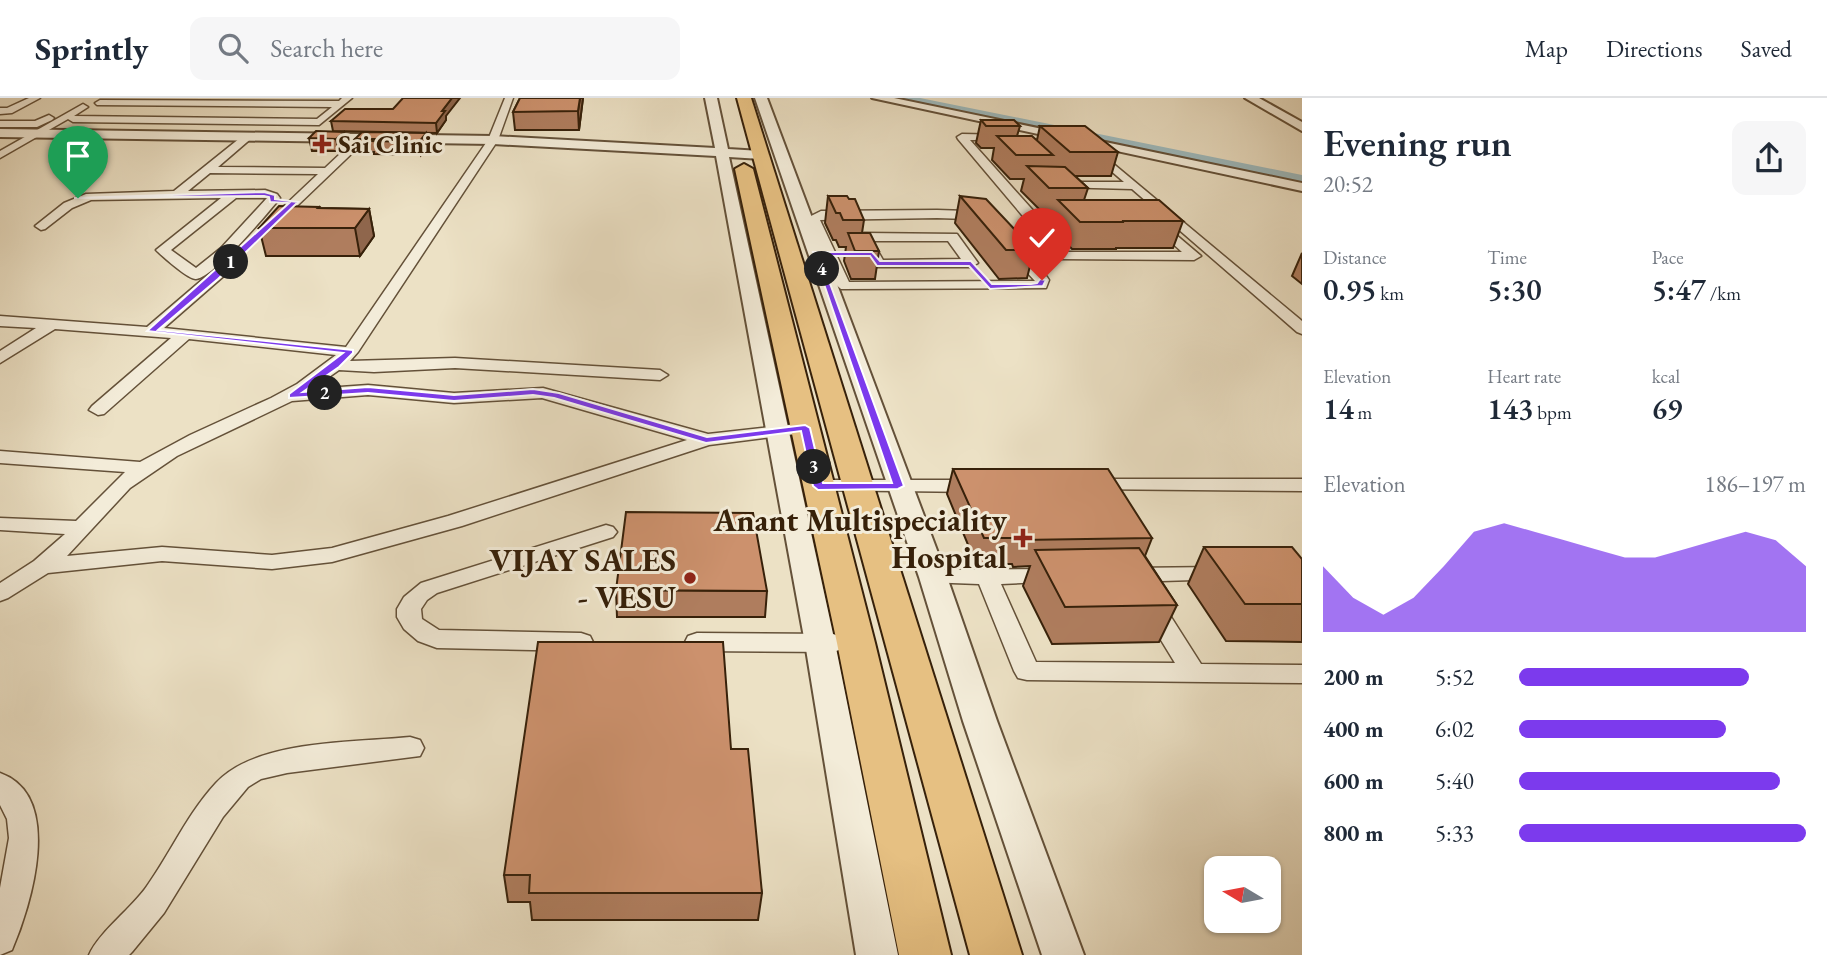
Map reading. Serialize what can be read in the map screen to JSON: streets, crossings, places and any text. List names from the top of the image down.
{
  "places": {
    "health": ["Sai Clinic", "Anant Multispeciality Hospital"],
    "other": ["VIJAY SALES - VESU"]
  },
  "north": "left",
  "page": {
    "header": "Sprintly",
    "search": "Search here",
    "nav": ["Map", "Directions", "Saved"],
    "heading": ["Evening run", "20:52"],
    "stats": [
      ["Distance", "0.95 km"],
      ["Time", "5:30"],
      ["Pace", "5:47 /km"],
      ["Elevation", "14 m"],
      ["Heart rate", "143 bpm"],
      ["kcal", "69"]
    ],
    "pins": [
      "1",
      "4",
      "2",
      "3"
    ],
    "chart": ["Elevation", "186–197 m"],
    "list": [
      {
        "name": "200 m",
        "note": "5:52"
      },
      {
        "name": "400 m",
        "note": "6:02"
      },
      {
        "name": "600 m",
        "note": "5:40"
      },
      {
        "name": "800 m",
        "note": "5:33"
      }
    ]
  }
}
